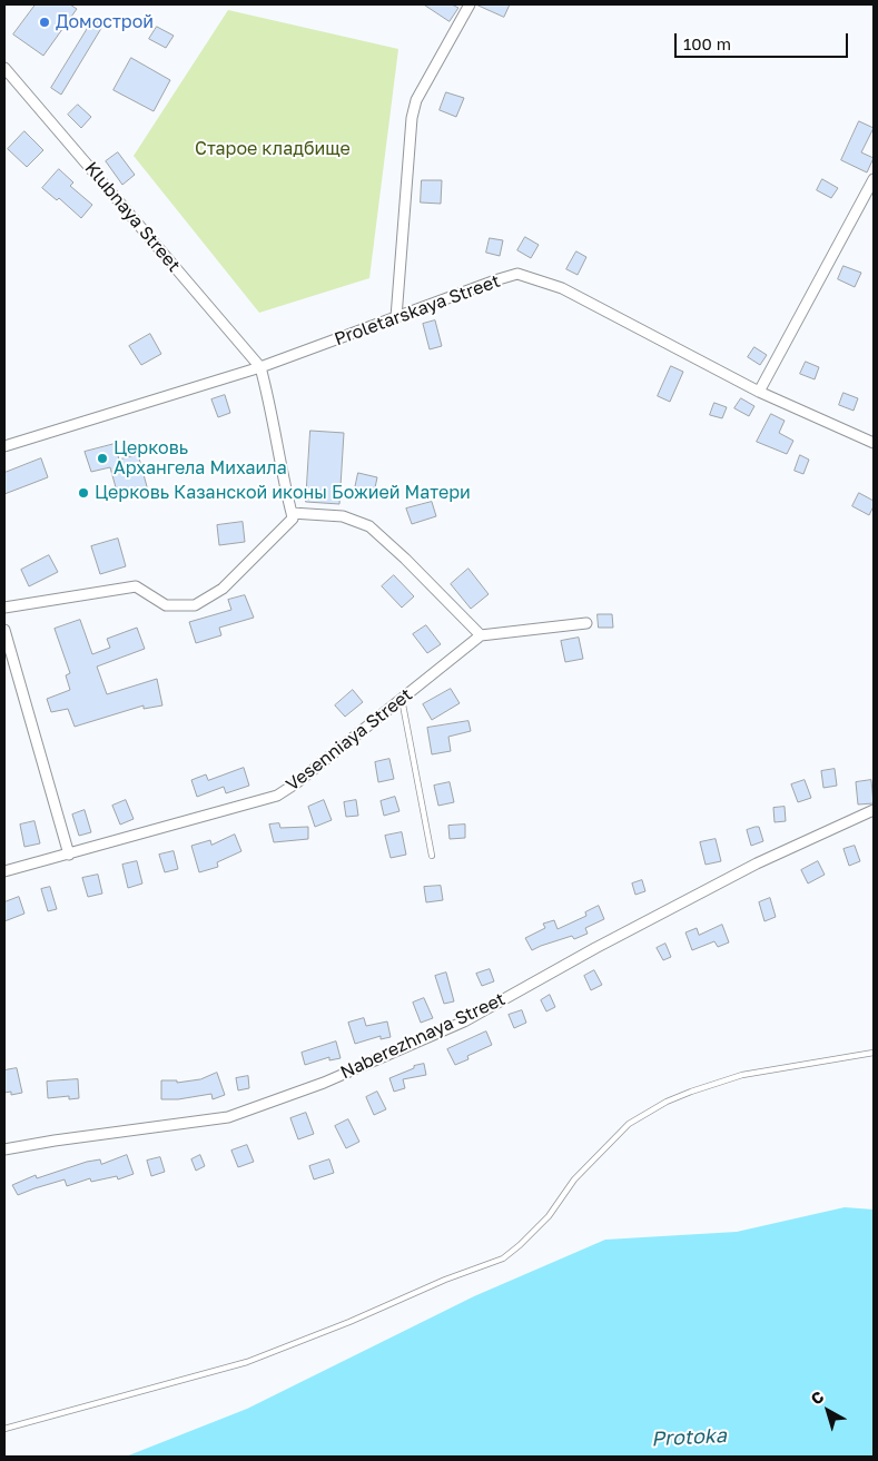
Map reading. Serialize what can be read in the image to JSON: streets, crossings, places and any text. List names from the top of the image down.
{
  "streets": {
    "street": [
      "Klubnaya Street",
      "Proletarskaya Street",
      "Vesenniaya Street",
      "Naberezhnaya Street"
    ]
  },
  "crossings": [
    ["Klubnaya Street", "Proletarskaya Street"]
  ],
  "water": ["Protoka"],
  "parks": ["Старое кладбище"],
  "places": ["Домострой", "Церковь Архангела Михаила", "Церковь Казанской иконы Божией Матери"],
  "scale_bar": "100 m",
  "north": "top left"
}
